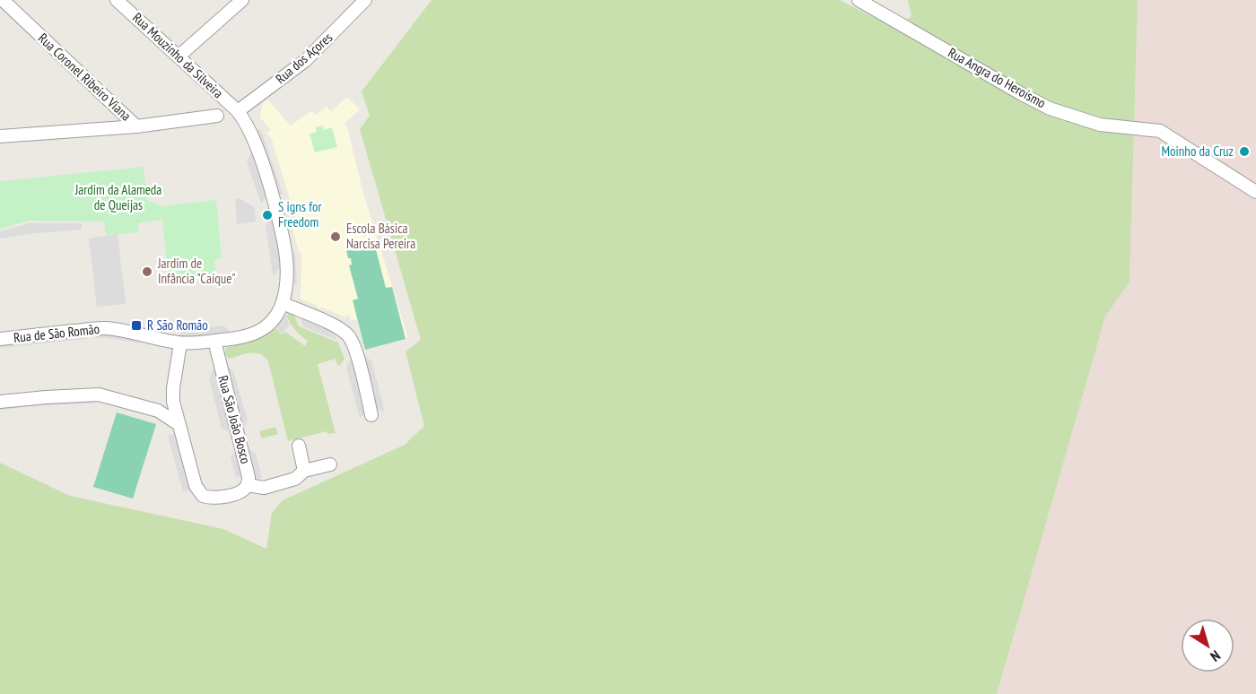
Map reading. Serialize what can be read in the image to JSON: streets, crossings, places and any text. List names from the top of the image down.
{
  "streets": {
    "street": [
      "Rua Mouzinho da Silveira",
      "Rua dos Açores",
      "Rua Coronel Ribeiro Viana",
      "Rua Angra do Heroísmo",
      "Rua de São Romão",
      "Rua São João Bosco"
    ]
  },
  "crossings": [
    ["Rua Mouzinho da Silveira", "Rua dos Açores"],
    ["Rua Mouzinho da Silveira", "Rua de São Romão"],
    ["Rua dos Açores", "Rua de São Romão"],
    ["Rua de São Romão", "Rua São João Bosco"]
  ],
  "parks": ["Jardim da Alameda de Queijas"],
  "places": {
    "other": [
      "Moinho da Cruz",
      "S igns for Freedom",
      "Escola Básica Narcisa Pereira",
      "Jardim de Infância \"Caíque\""
    ],
    "transit": ["R São Romão"]
  },
  "north": "bottom right"
}
